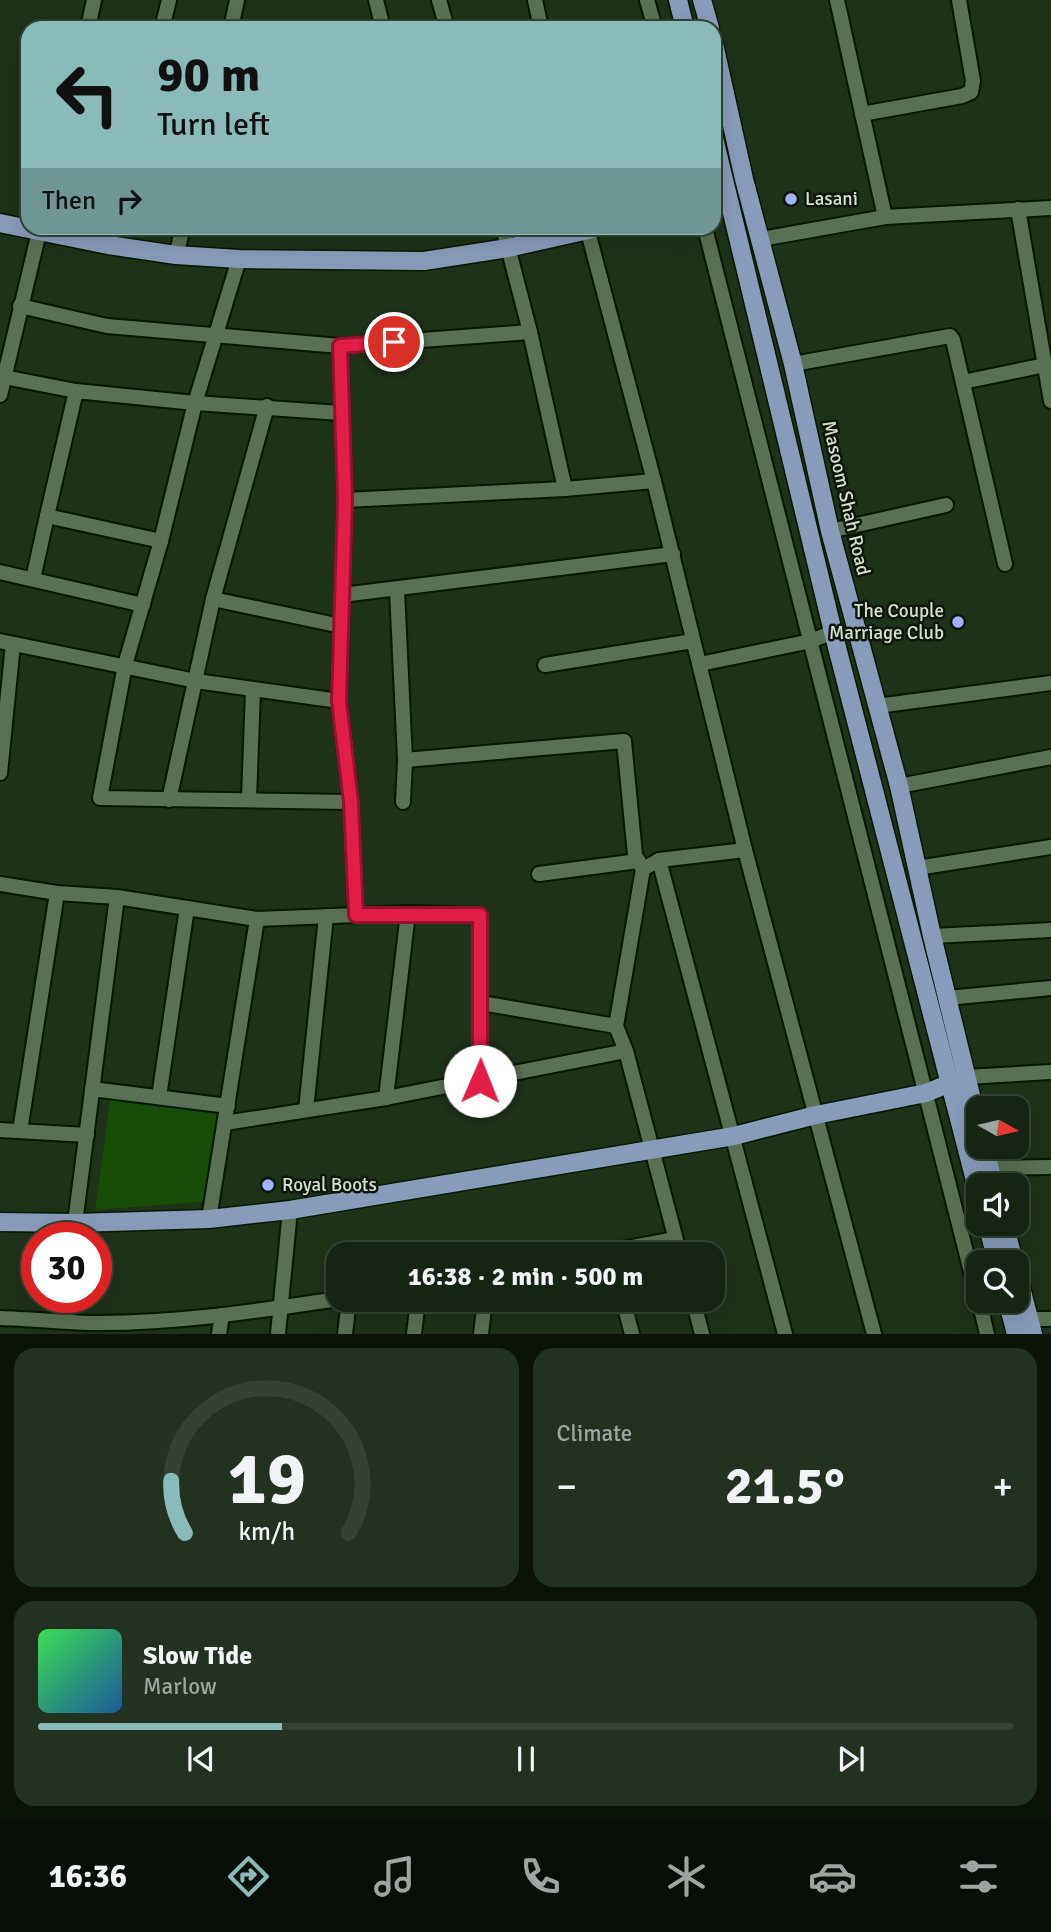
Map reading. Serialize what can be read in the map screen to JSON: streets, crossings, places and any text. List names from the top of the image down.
{
  "streets": {
    "main road": ["Masoom Shah Road"]
  },
  "places": ["Lasani", "The Couple Marriage Club", "Royal Boots"],
  "north": "right",
  "page": {
    "turn": ["90 m", "Turn left"],
    "then": "Then",
    "limit": "30",
    "trip": "16:38 · 2 min · 500 m",
    "tile": "Climate",
    "heat": ["−", "21.5°", "+"],
    "song": ["Slow Tide", "Marlow"],
    "tabs": "16:36",
    "gauge": ["19", "km/h"]
  }
}
